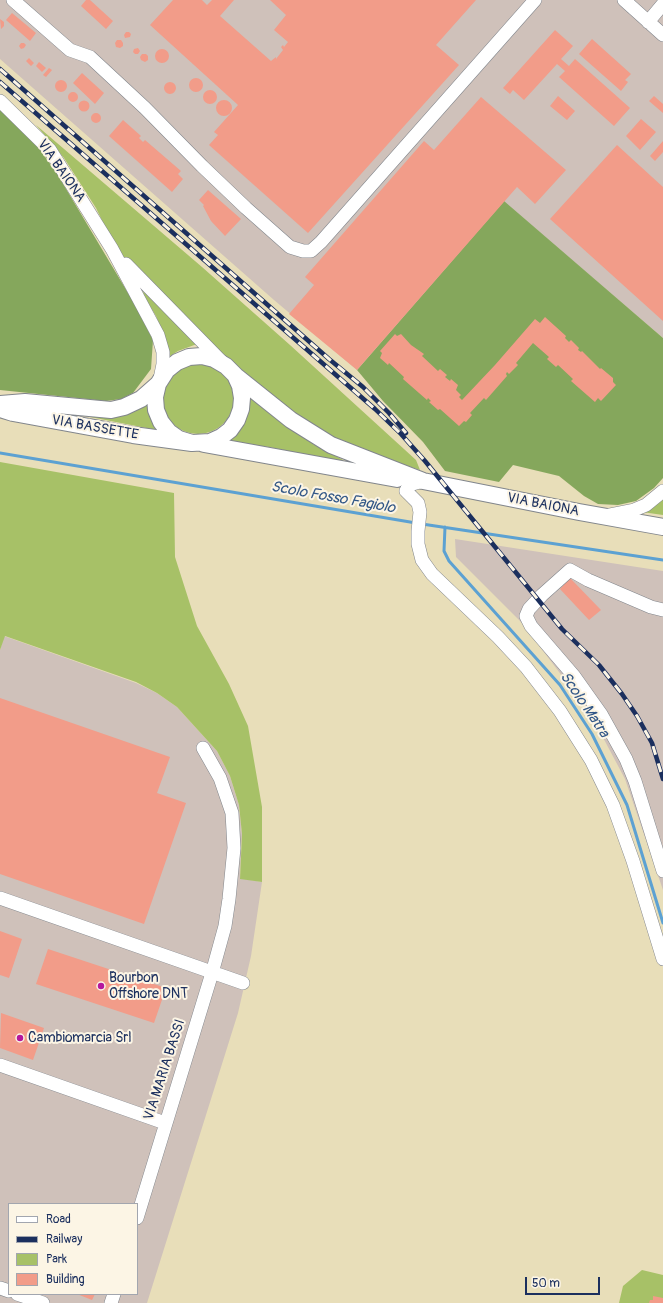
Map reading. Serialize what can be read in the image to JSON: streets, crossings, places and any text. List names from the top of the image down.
{
  "streets": {
    "main road": ["VIA BAIONA", "VIA BASSETTE"],
    "street": ["VIA MARIA BASSI"]
  },
  "crossings": [
    ["VIA BAIONA", "VIA BASSETTE"]
  ],
  "water": ["Scolo Fosso Fagiolo", "Scolo Matra"],
  "places": ["Bourbon Offshore DNT", "Cambiomarcia Srl"],
  "legend": [
    "Road",
    "Railway",
    "Park",
    "Building"
  ],
  "scale_bar": "50 m"
}
